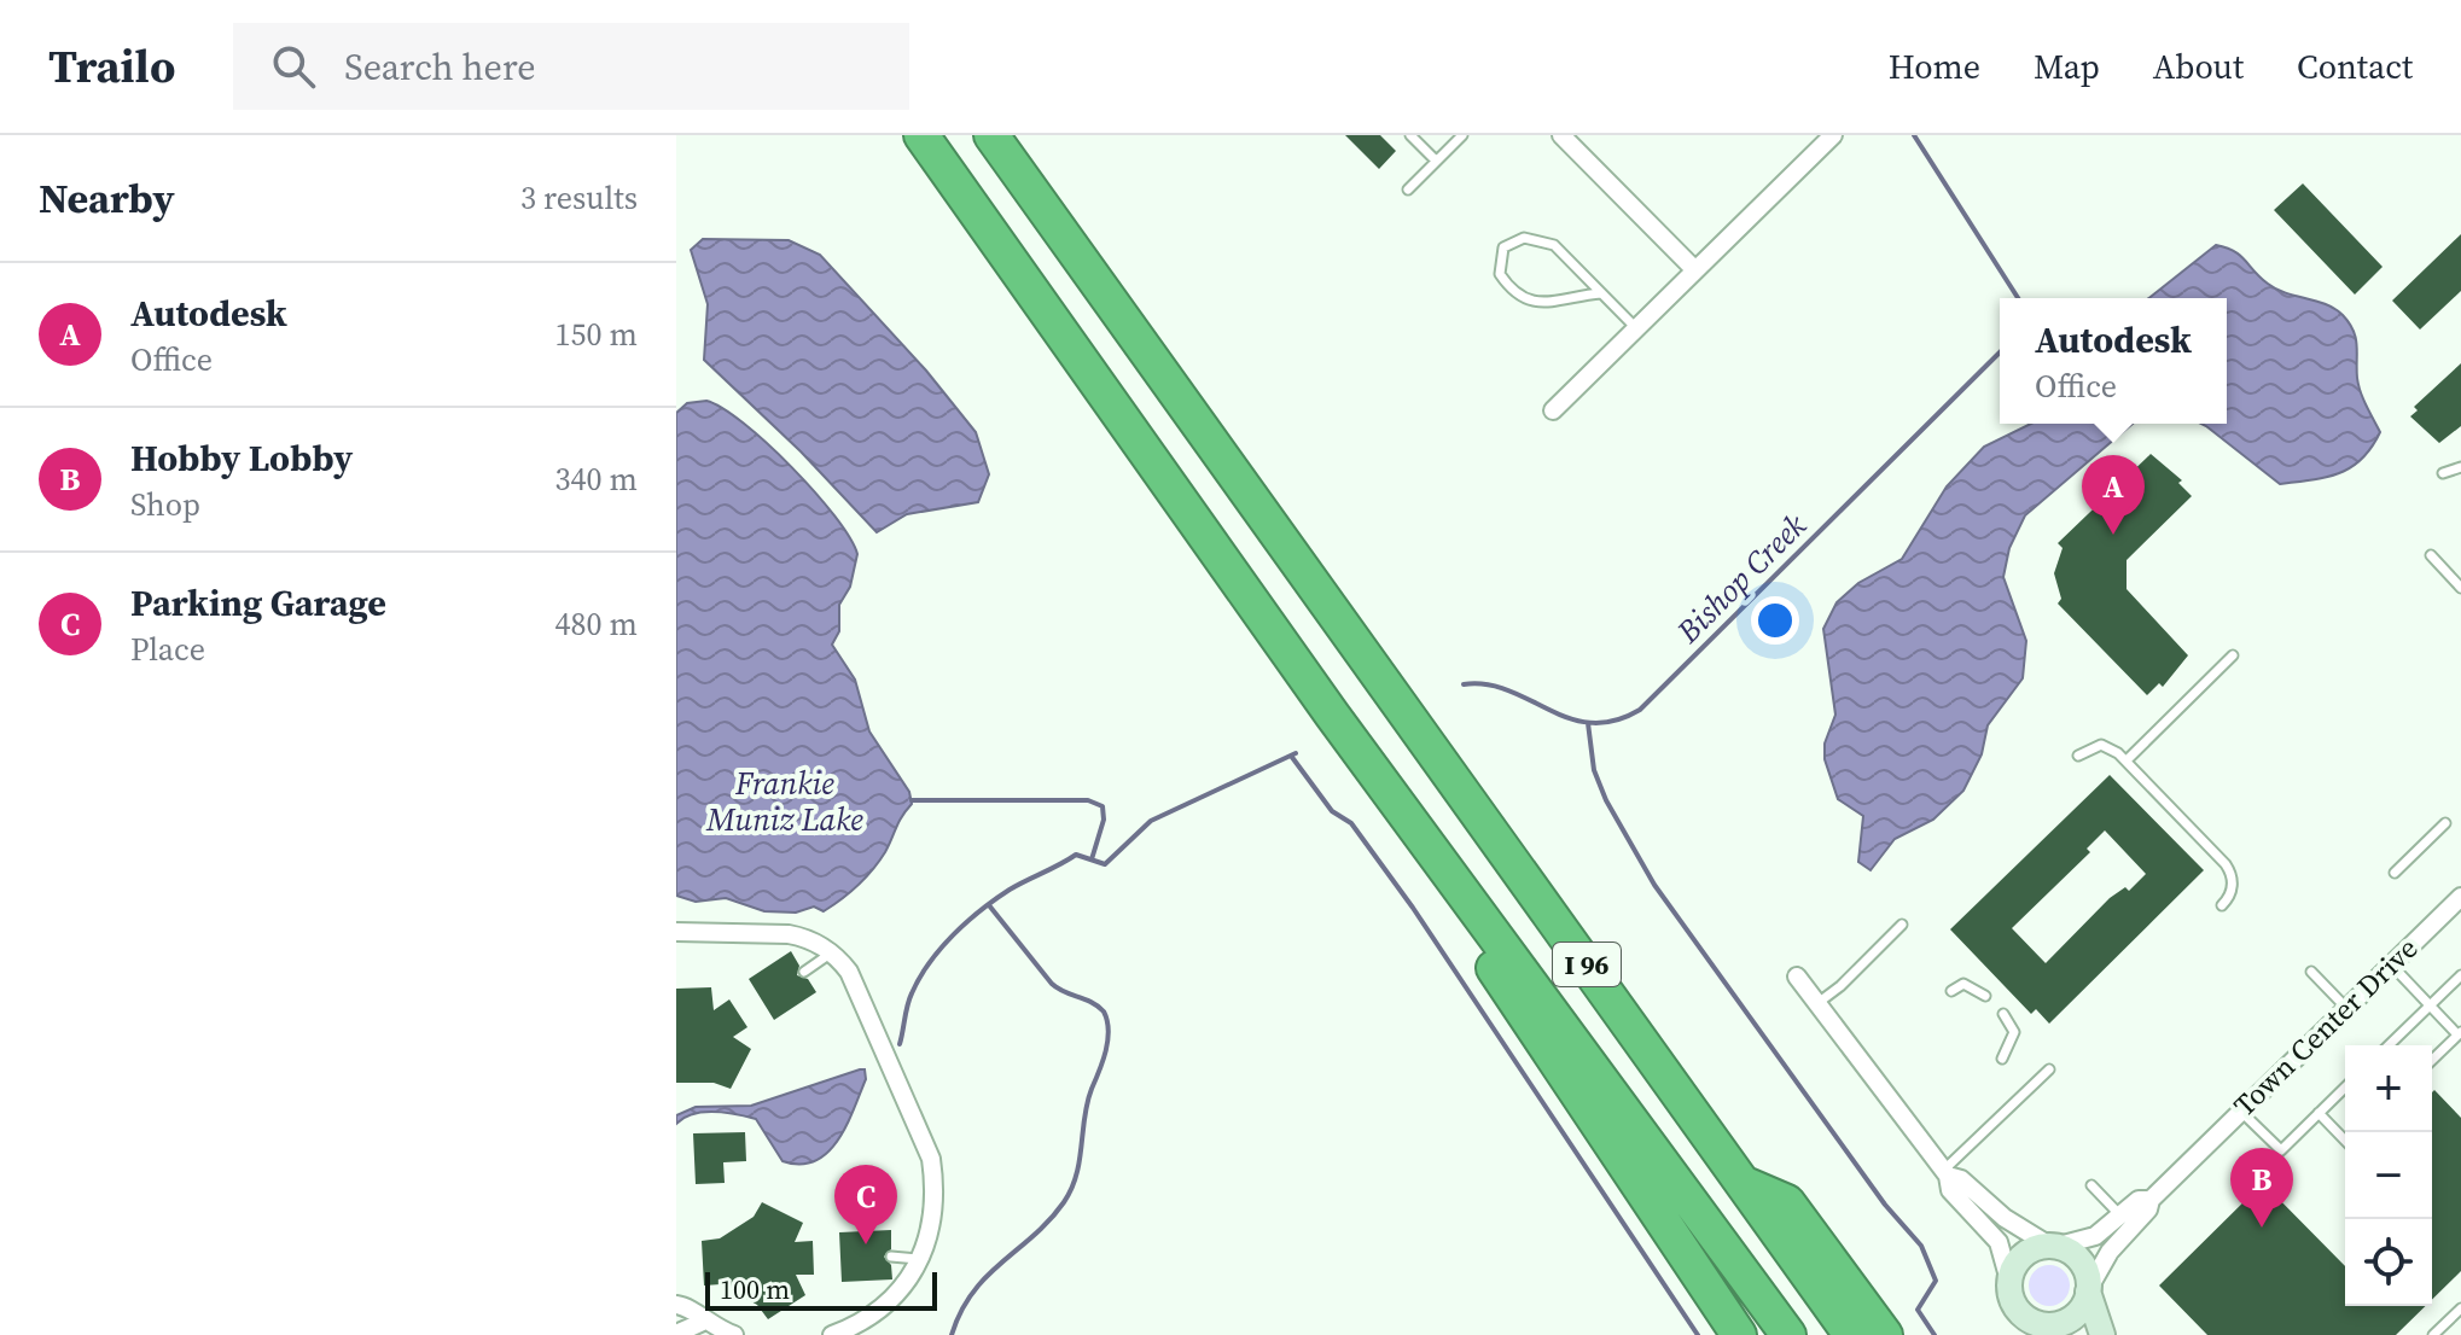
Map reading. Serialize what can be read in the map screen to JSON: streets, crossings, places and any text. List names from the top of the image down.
{
  "streets": {
    "highway": ["I 96"],
    "street": ["Town Center Drive"]
  },
  "water": ["Bishop Creek", "Frankie Muniz Lake"],
  "scale_bar": "100 m",
  "page": {
    "header": "Trailo",
    "search": "Search here",
    "nav": [
      "Home",
      "Map",
      "About",
      "Contact"
    ],
    "heading": ["Nearby", "3 results"],
    "list": [
      {
        "mark": "A",
        "name": "Autodesk",
        "note": "Office",
        "value": "150 m"
      },
      {
        "mark": "B",
        "name": "Hobby Lobby",
        "note": "Shop",
        "value": "340 m"
      },
      {
        "mark": "C",
        "name": "Parking Garage",
        "note": "Place",
        "value": "480 m"
      }
    ],
    "popup": ["Autodesk", "Office"],
    "pins": ["A", "B", "C"],
    "map_buttons": ["+", "−"],
    "scale": "100 m"
  }
}
